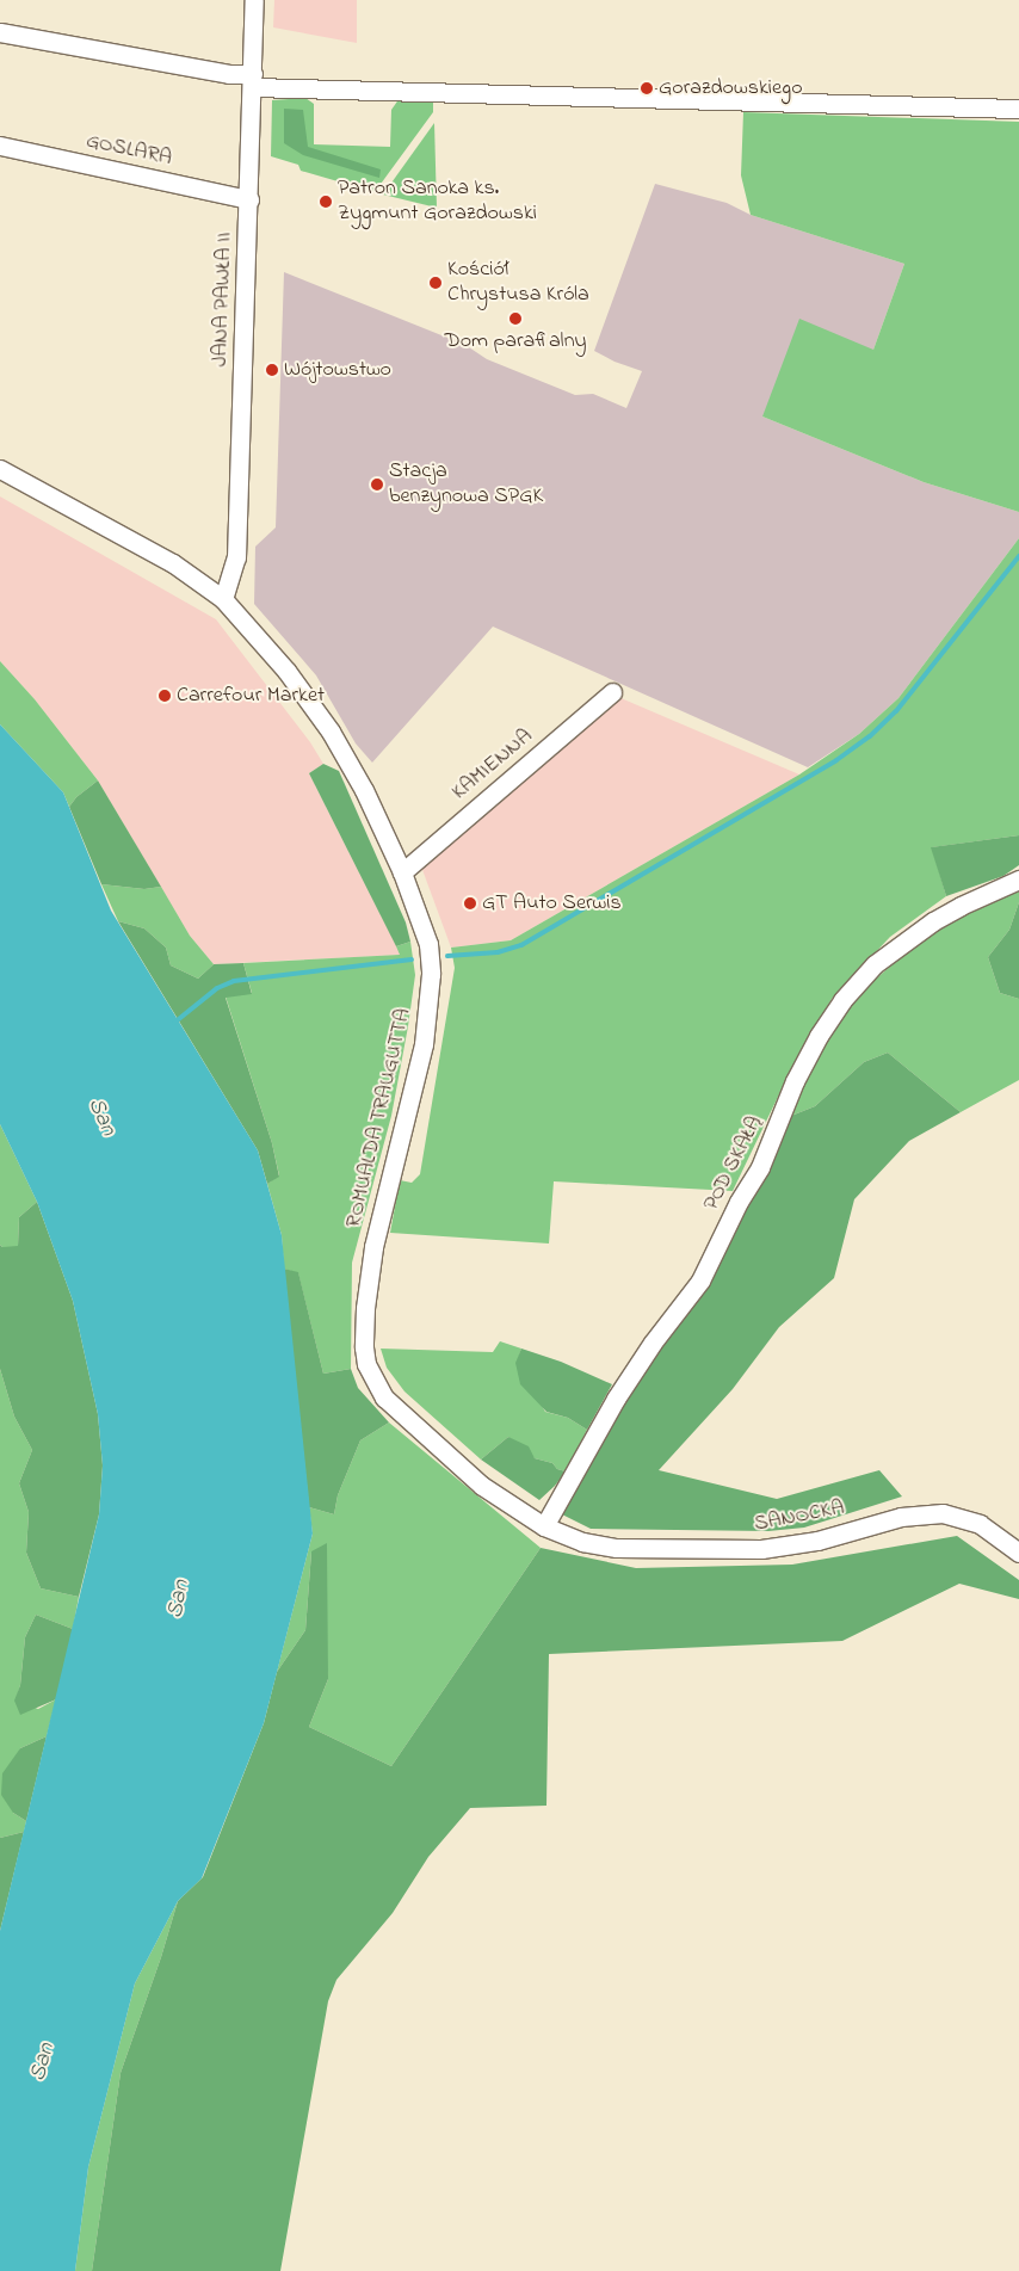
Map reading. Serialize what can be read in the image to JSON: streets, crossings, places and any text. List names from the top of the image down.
{
  "streets": {
    "street": [
      "GOSLARA",
      "JANA PAWŁA II",
      "KAMIENNA",
      "ROMUALDA TRAUGUTTA",
      "POD SKAŁĄ",
      "SANOCKA"
    ]
  },
  "crossings": [
    ["GOSLARA", "JANA PAWŁA II"],
    ["JANA PAWŁA II", "ROMUALDA TRAUGUTTA"],
    ["KAMIENNA", "ROMUALDA TRAUGUTTA"],
    ["ROMUALDA TRAUGUTTA", "POD SKAŁĄ"],
    ["ROMUALDA TRAUGUTTA", "SANOCKA"],
    ["POD SKAŁĄ", "SANOCKA"]
  ],
  "water": ["San"],
  "places": [
    "Gorazdowskiego",
    "Patron Sanoka ks. Zygmunt Gorazdowski",
    "Kościół Chrystusa Króla",
    "Dom parafialny",
    "Wójtowstwo",
    "Stacja benzynowa SPGK",
    "Carrefour Market",
    "GT Auto Serwis"
  ]
}
